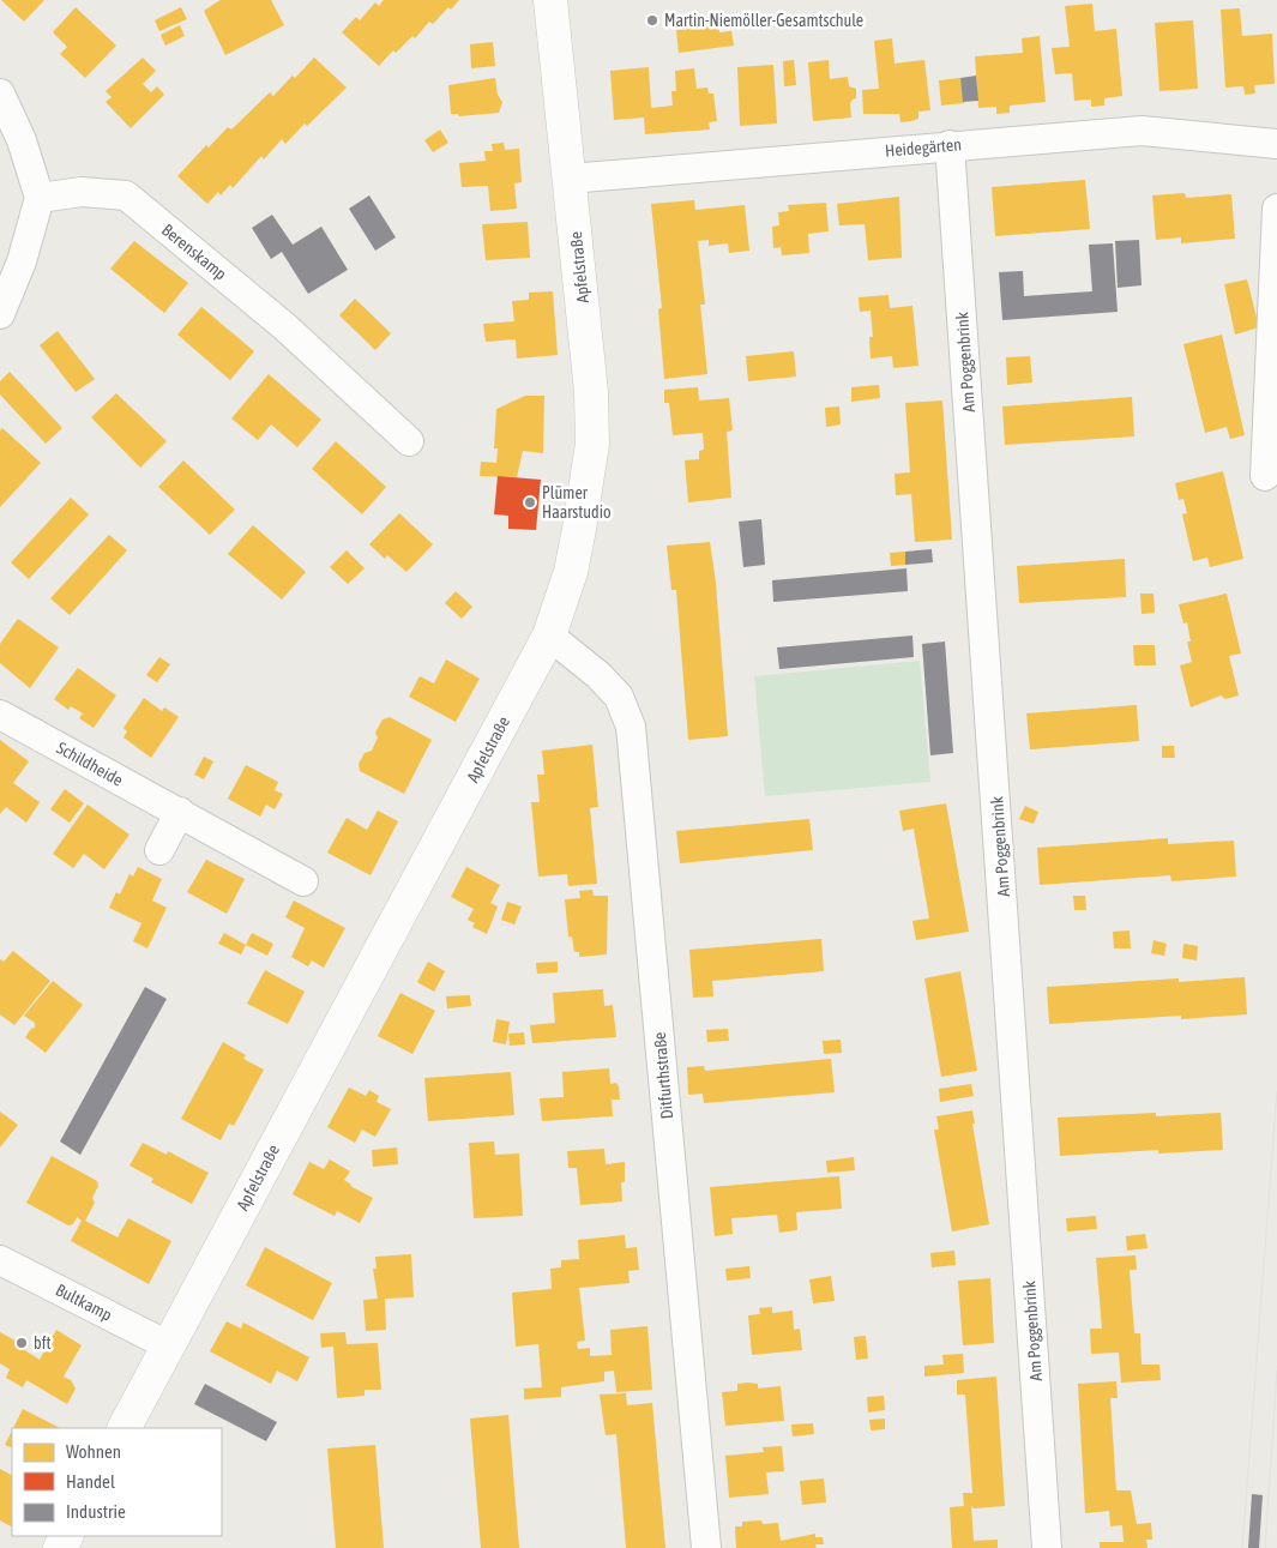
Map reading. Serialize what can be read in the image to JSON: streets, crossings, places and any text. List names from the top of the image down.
{
  "streets": {
    "street": [
      "Heidegärten",
      "Berenskamp",
      "Apfelstraße",
      "Am Poggenbrink",
      "Schildheide",
      "Ditfurthstraße",
      "Bultkamp"
    ]
  },
  "crossings": [
    ["Heidegärten", "Apfelstraße"],
    ["Heidegärten", "Am Poggenbrink"],
    ["Apfelstraße", "Ditfurthstraße"],
    ["Apfelstraße", "Bultkamp"]
  ],
  "places": ["Martin-Niemöller-Gesamtschule", "Plümer Haarstudio", "bft"],
  "legend": ["Wohnen", "Handel", "Industrie"]
}
